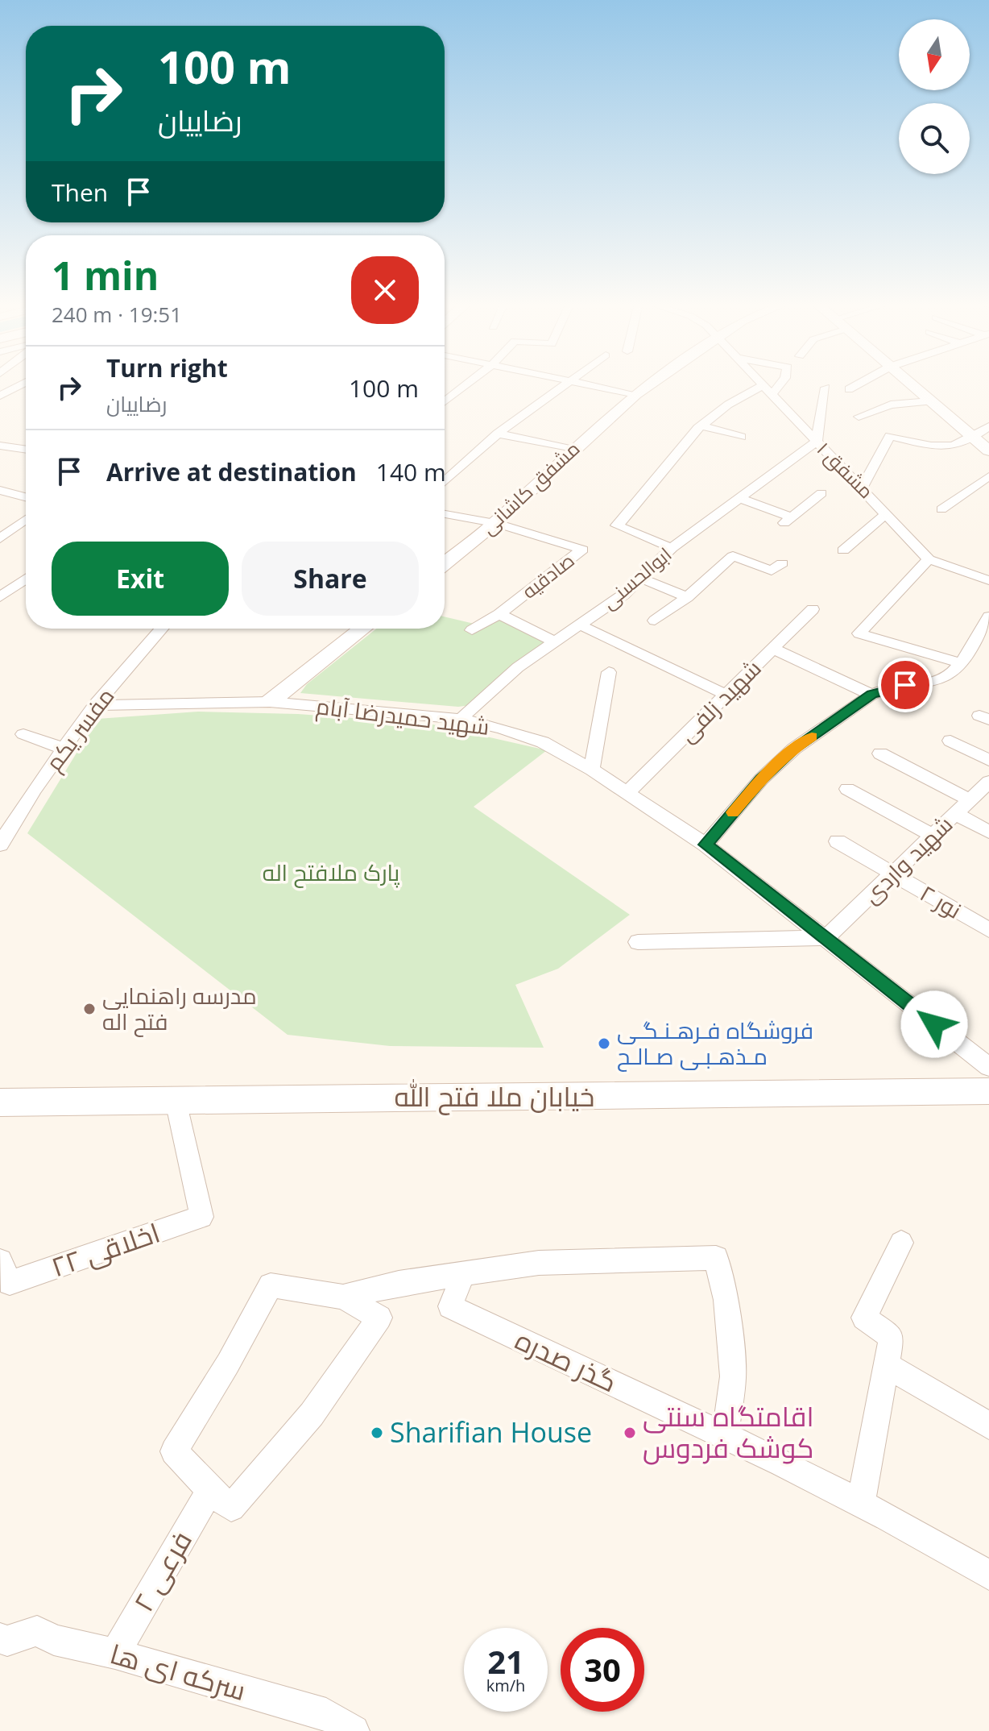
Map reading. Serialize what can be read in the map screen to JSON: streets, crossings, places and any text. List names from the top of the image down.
{
  "streets": {
    "street": [
      "مشفق ۱",
      "مشفق کاشانی",
      "صادقیه",
      "ابوالحسنی",
      "شهید زلفی",
      "شهید حمیدرضا آبام",
      "مفسر یکم",
      "شهید واردی",
      "نور ۲",
      "خیابان ملا فتح الله",
      "اخلاقی ۲۲",
      "گذر صدره",
      "فرعی ۲",
      "سرکه ای ها"
    ]
  },
  "crossings": [
    ["مشفق ۱", "ابوالحسنی"],
    ["مشفق کاشانی", "صادقیه"],
    ["ابوالحسنی", "شهید حمیدرضا آبام"],
    ["شهید زلفی", "شهید حمیدرضا آبام"],
    ["شهید حمیدرضا آبام", "مفسر یکم"],
    ["شهید حمیدرضا آبام", "شهید واردی"],
    ["شهید واردی", "نور ۲"],
    ["خیابان ملا فتح الله", "اخلاقی ۲۲"],
    ["فرعی ۲", "سرکه ای ها"]
  ],
  "parks": ["پارک ملافتح اله"],
  "places": [
    "مدرسه راهنمایی فتح اله",
    "فروشگاه فـرهـنـگـی مـذهـبـی صـالـح",
    "Sharifian House",
    "اقامتگاه سنتی کوشک فردوس"
  ],
  "north": "bottom",
  "page": {
    "turn": ["100 m", "رضاییان"],
    "then": "Then",
    "heading": ["1 min", "240 m · 19:51"],
    "list": [
      {
        "name": "Turn right",
        "note": "رضاییان",
        "value": "100 m"
      },
      {
        "name": "Arrive at destination",
        "value": "140 m"
      }
    ],
    "buttons": ["Exit", "Share"],
    "speed": "21 km/h",
    "limit": "30"
  }
}
